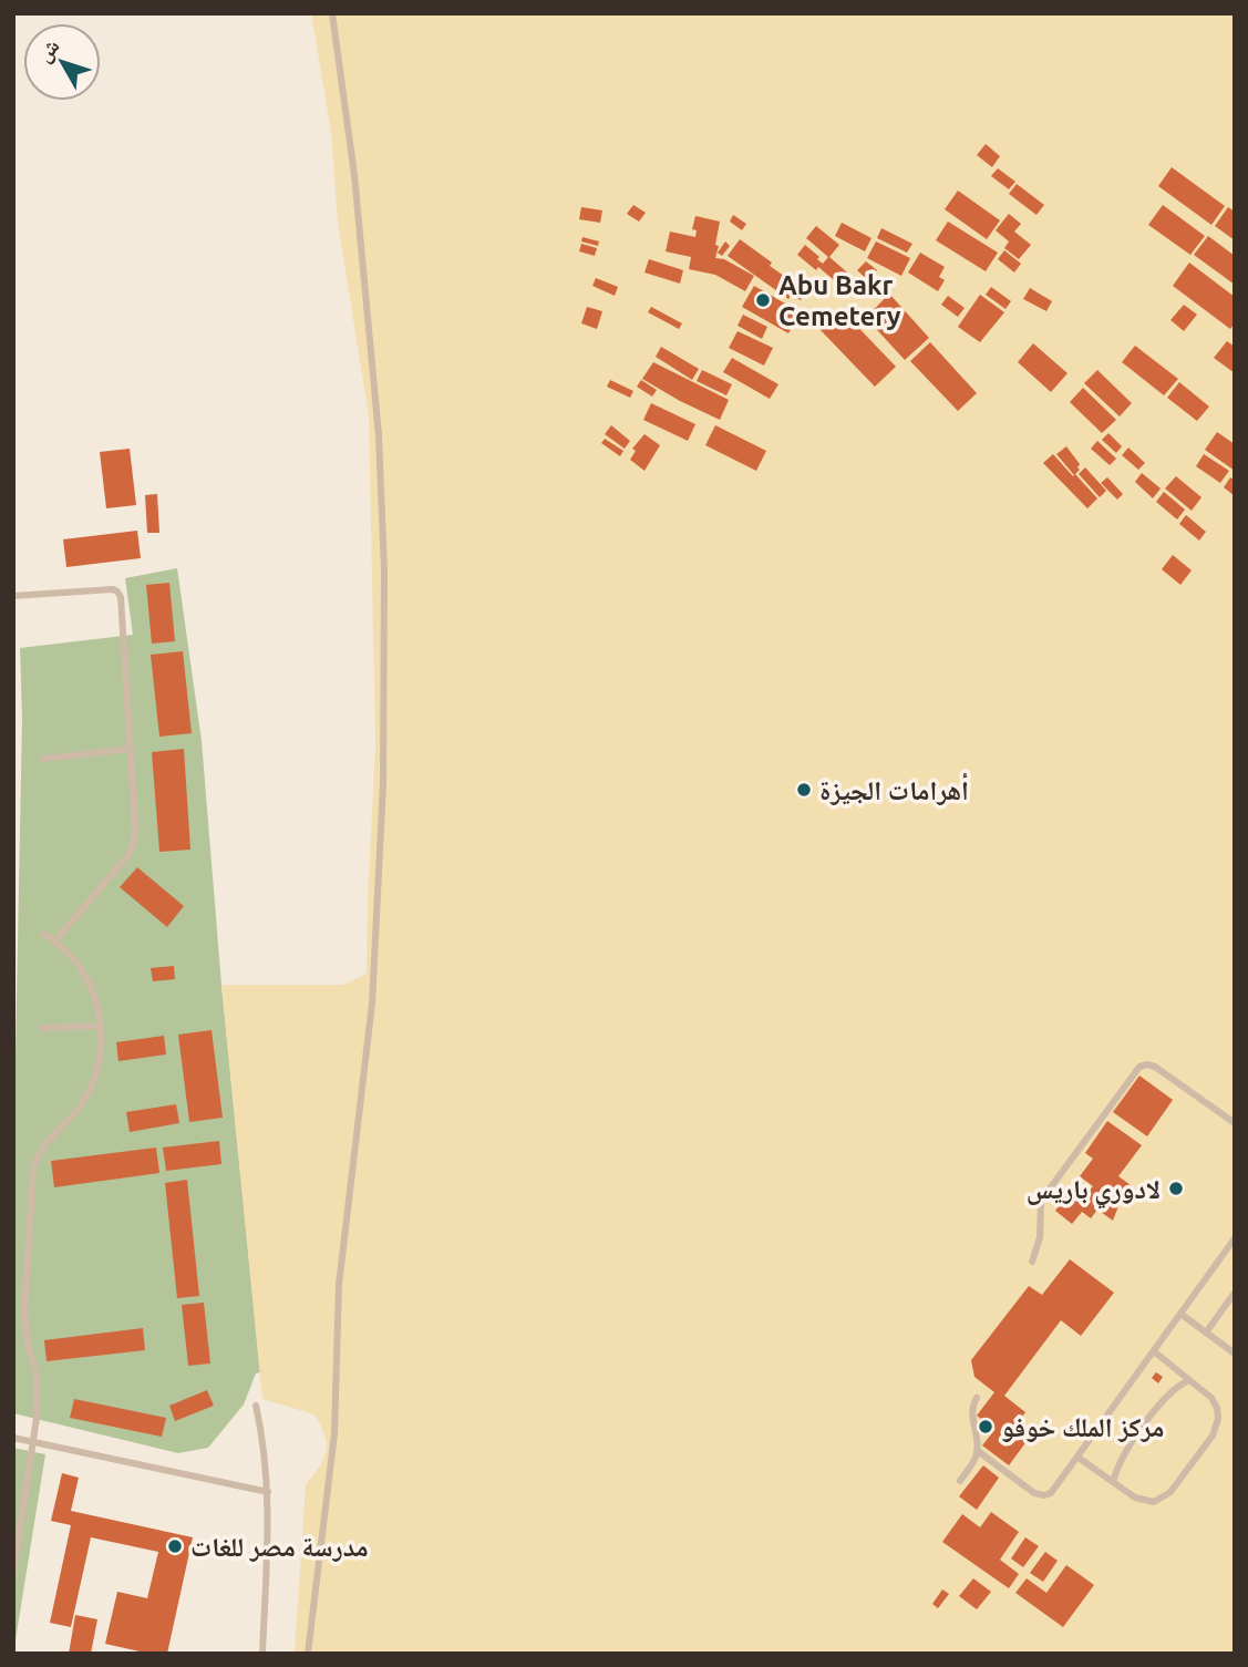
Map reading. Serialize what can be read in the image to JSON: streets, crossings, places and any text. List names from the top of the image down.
{
  "places": [
    "Abu Bakr Cemetery",
    "أهرامات الجيزة",
    "لادوري باريس",
    "مركز الملك خوفو",
    "مدرسة مصر للغات"
  ],
  "north": "top left"
}
